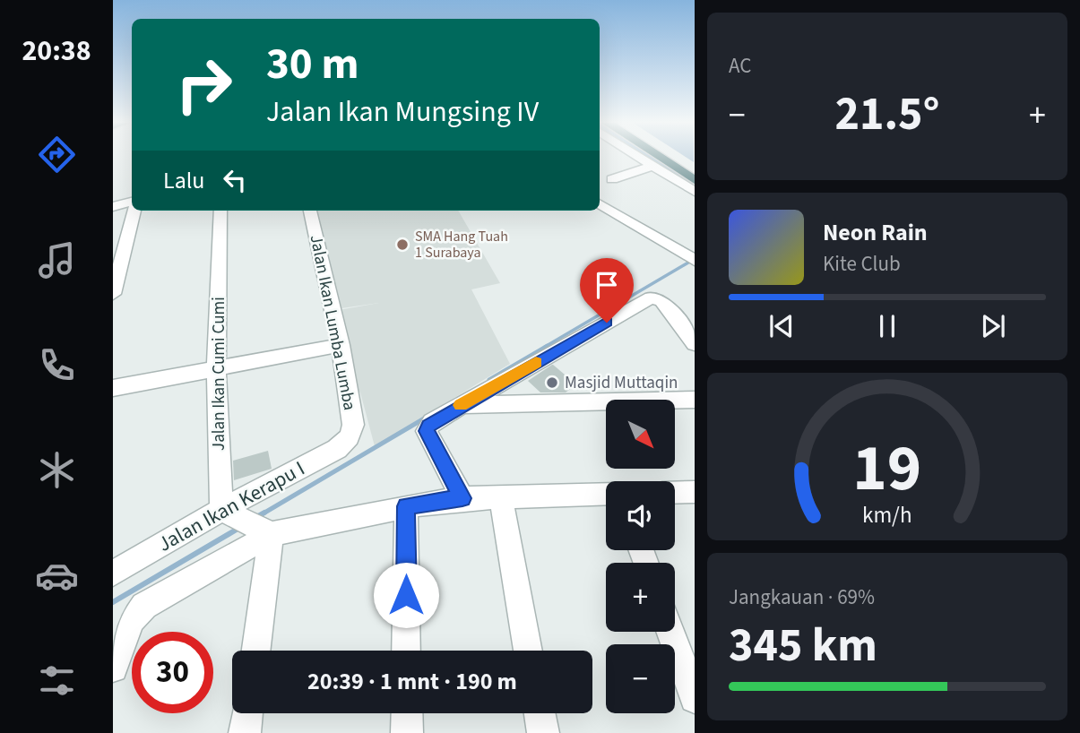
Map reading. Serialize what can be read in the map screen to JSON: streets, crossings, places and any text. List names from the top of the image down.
{
  "streets": {
    "street": ["Jalan Ikan Lumba Lumba", "Jalan Ikan Cumi Cumi", "Jalan Ikan Kerapu I"]
  },
  "crossings": [
    ["Jalan Ikan Lumba Lumba", "Jalan Ikan Kerapu I"],
    ["Jalan Ikan Cumi Cumi", "Jalan Ikan Kerapu I"]
  ],
  "places": ["SMA Hang Tuah 1 Surabaya", "Masjid Muttaqin"],
  "north": "bottom right",
  "page": {
    "tabs": "20:38",
    "tile": [
      "AC",
      ["Jangkauan · 69%", "345 km"]
    ],
    "turn": ["30 m", "Jalan Ikan Mungsing IV"],
    "heat": ["−", "21.5°", "+"],
    "then": "Lalu",
    "song": ["Neon Rain", "Kite Club"],
    "map_buttons": ["+", "−"],
    "limit": "30",
    "trip": "20:39 · 1 mnt · 190 m",
    "gauge": ["19", "km/h"]
  }
}
